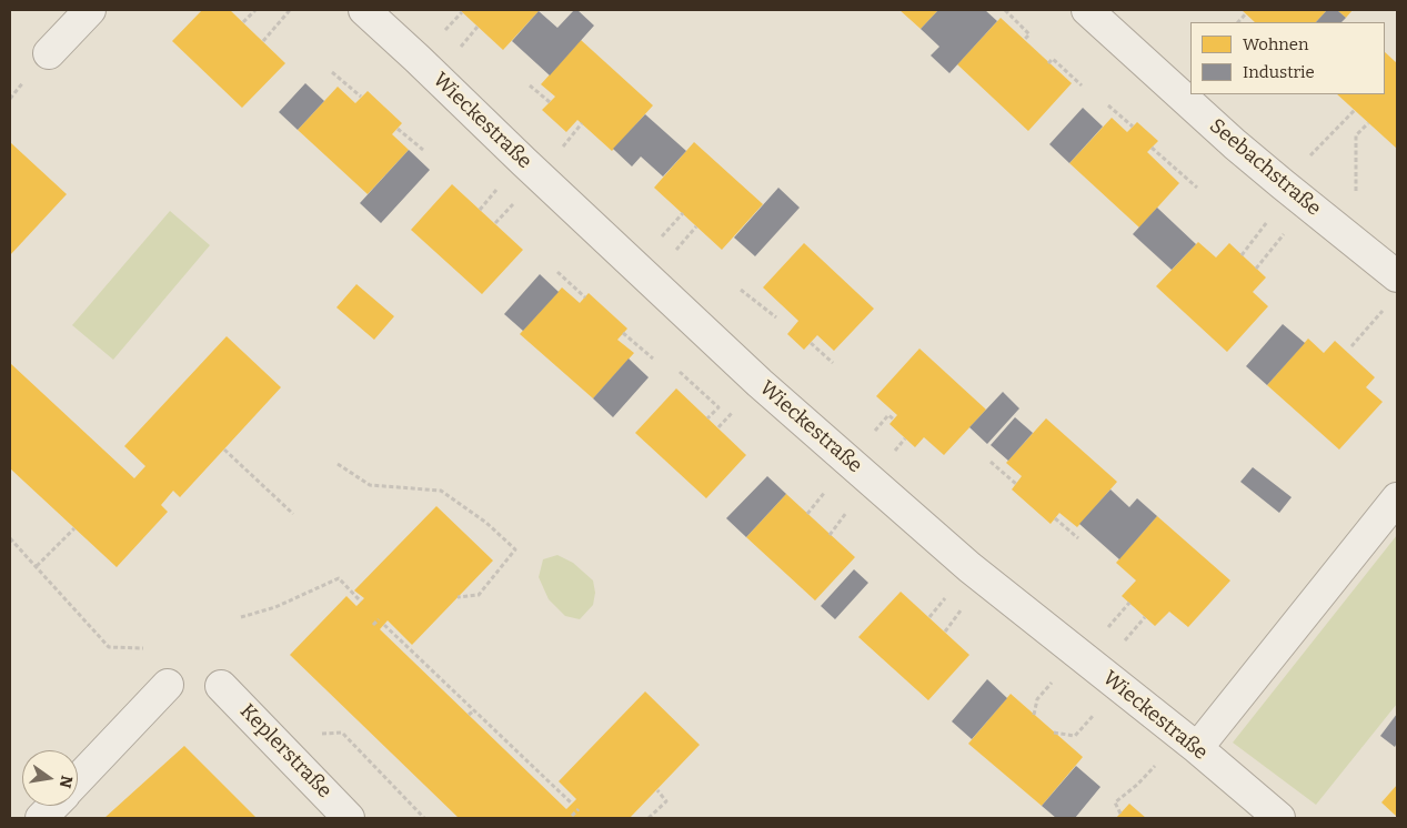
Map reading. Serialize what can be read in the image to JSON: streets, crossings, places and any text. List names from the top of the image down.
{
  "streets": {
    "street": ["Wieckestraße", "Seebachstraße", "Keplerstraße"]
  },
  "legend": ["Wohnen", "Industrie"],
  "north": "right"
}
